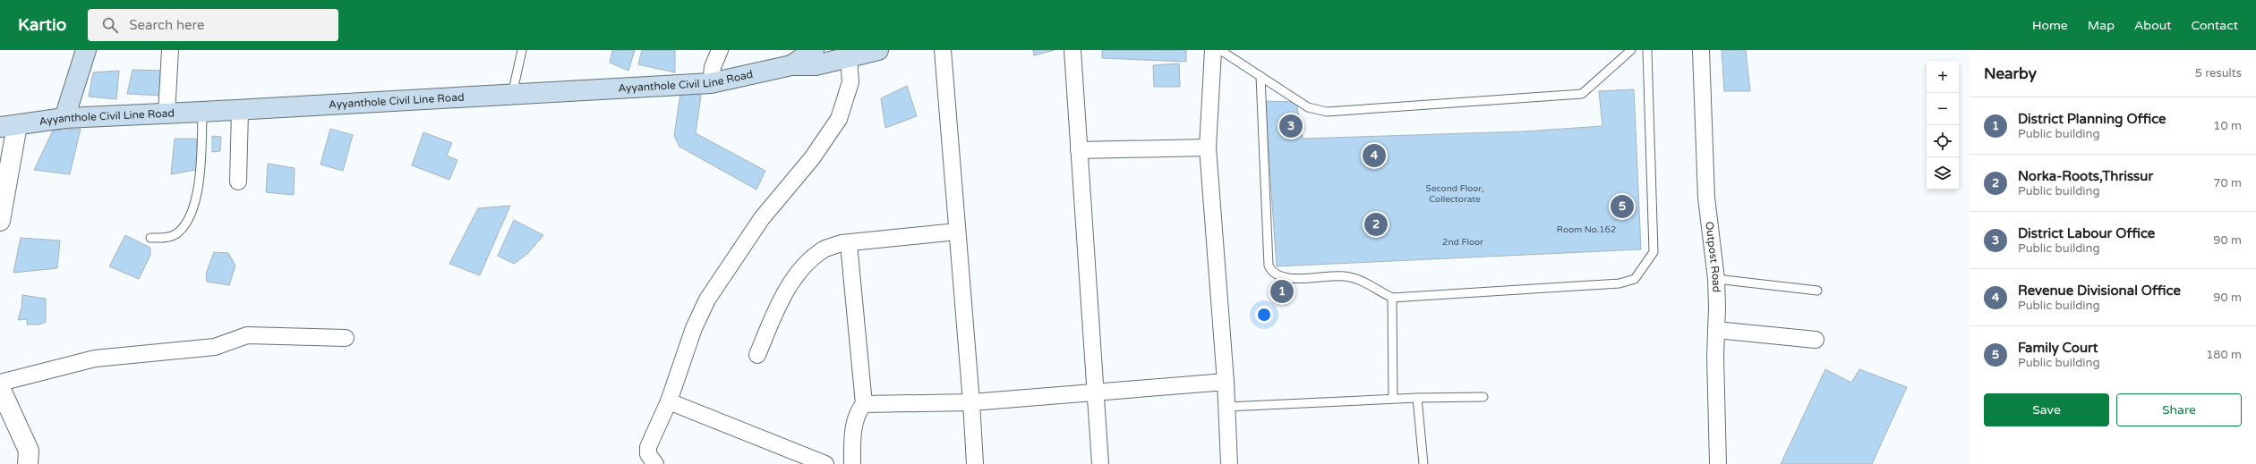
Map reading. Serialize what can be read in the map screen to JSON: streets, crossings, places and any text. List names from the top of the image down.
{
  "streets": {
    "main road": ["Ayyanthole Civil Line Road"],
    "street": ["Outpost Road"]
  },
  "house_numbers": ["Second Floor, Collectorate", "Room No.162", "2nd Floor"],
  "page": {
    "header": "Kartio",
    "search": "Search here",
    "nav": [
      "Home",
      "Map",
      "About",
      "Contact"
    ],
    "heading": ["Nearby", "5 results"],
    "map_buttons": ["+", "−"],
    "list": [
      {
        "mark": "1",
        "name": "District Planning Office",
        "note": "Public building",
        "value": "10 m"
      },
      {
        "mark": "2",
        "name": "Norka-Roots,Thrissur",
        "note": "Public building",
        "value": "70 m"
      },
      {
        "mark": "3",
        "name": "District Labour Office",
        "note": "Public building",
        "value": "90 m"
      },
      {
        "mark": "4",
        "name": "Revenue Divisional Office",
        "note": "Public building",
        "value": "90 m"
      },
      {
        "mark": "5",
        "name": "Family Court",
        "note": "Public building",
        "value": "180 m"
      }
    ],
    "pins": [
      "3",
      "4",
      "5",
      "2",
      "1"
    ],
    "buttons": ["Save", "Share"]
  }
}
